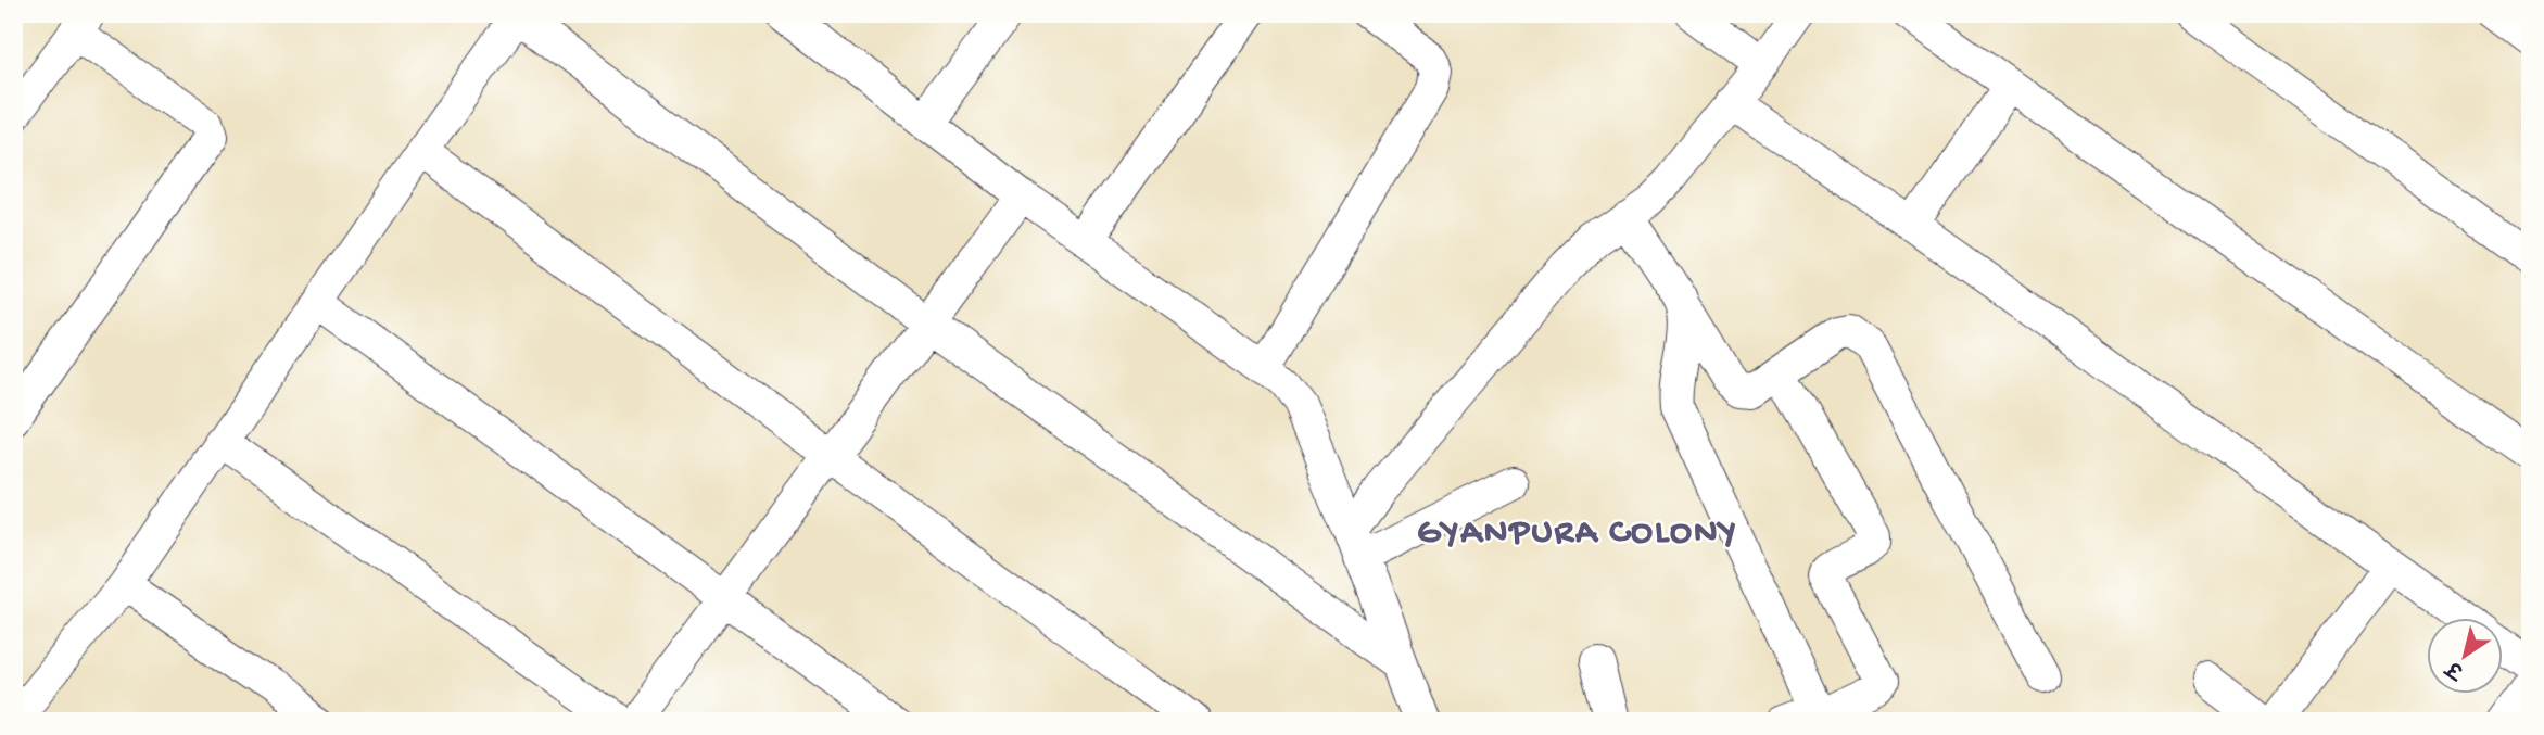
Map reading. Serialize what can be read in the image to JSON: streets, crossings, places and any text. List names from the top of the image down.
{
  "districts": ["GYANPURA COLONY"],
  "north": "bottom left"
}
